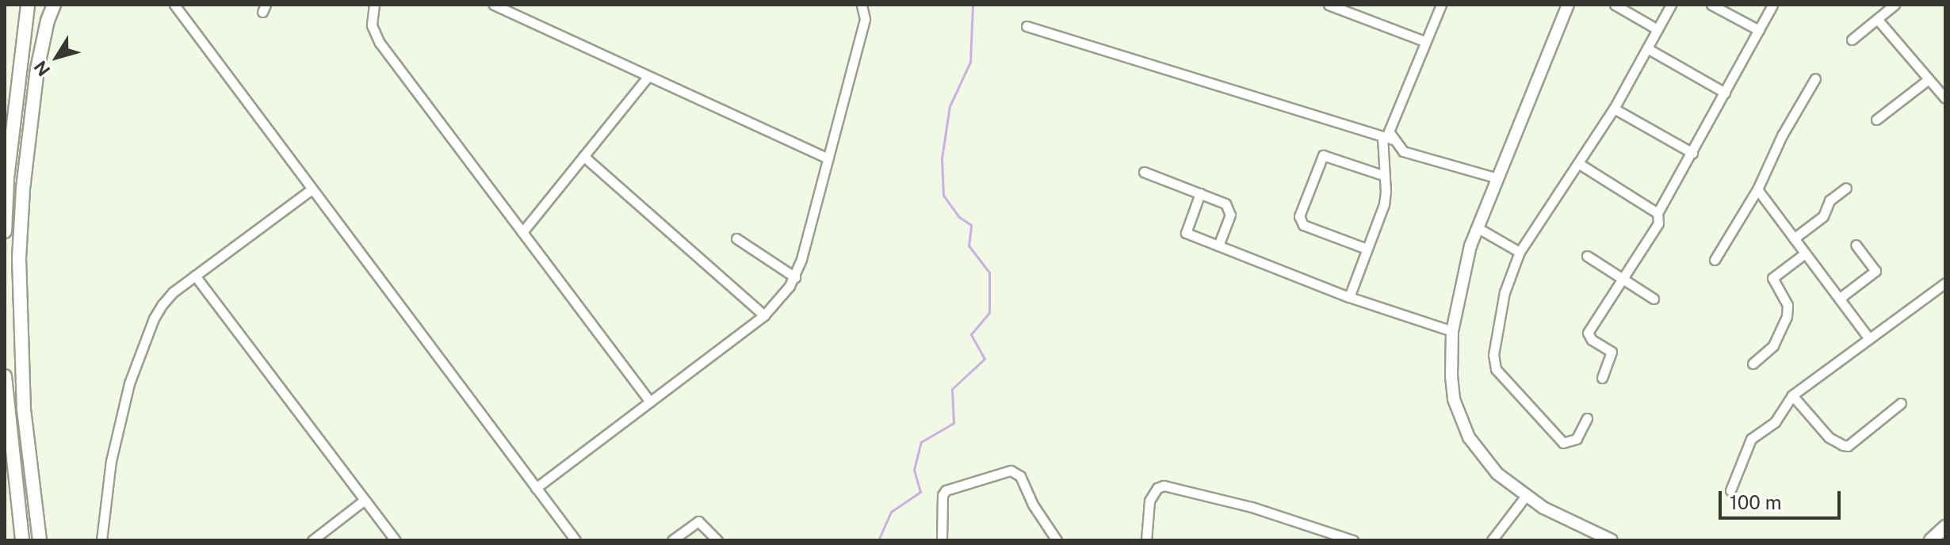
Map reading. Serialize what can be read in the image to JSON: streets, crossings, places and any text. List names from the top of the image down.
{
  "scale_bar": "100 m",
  "north": "bottom left"
}
